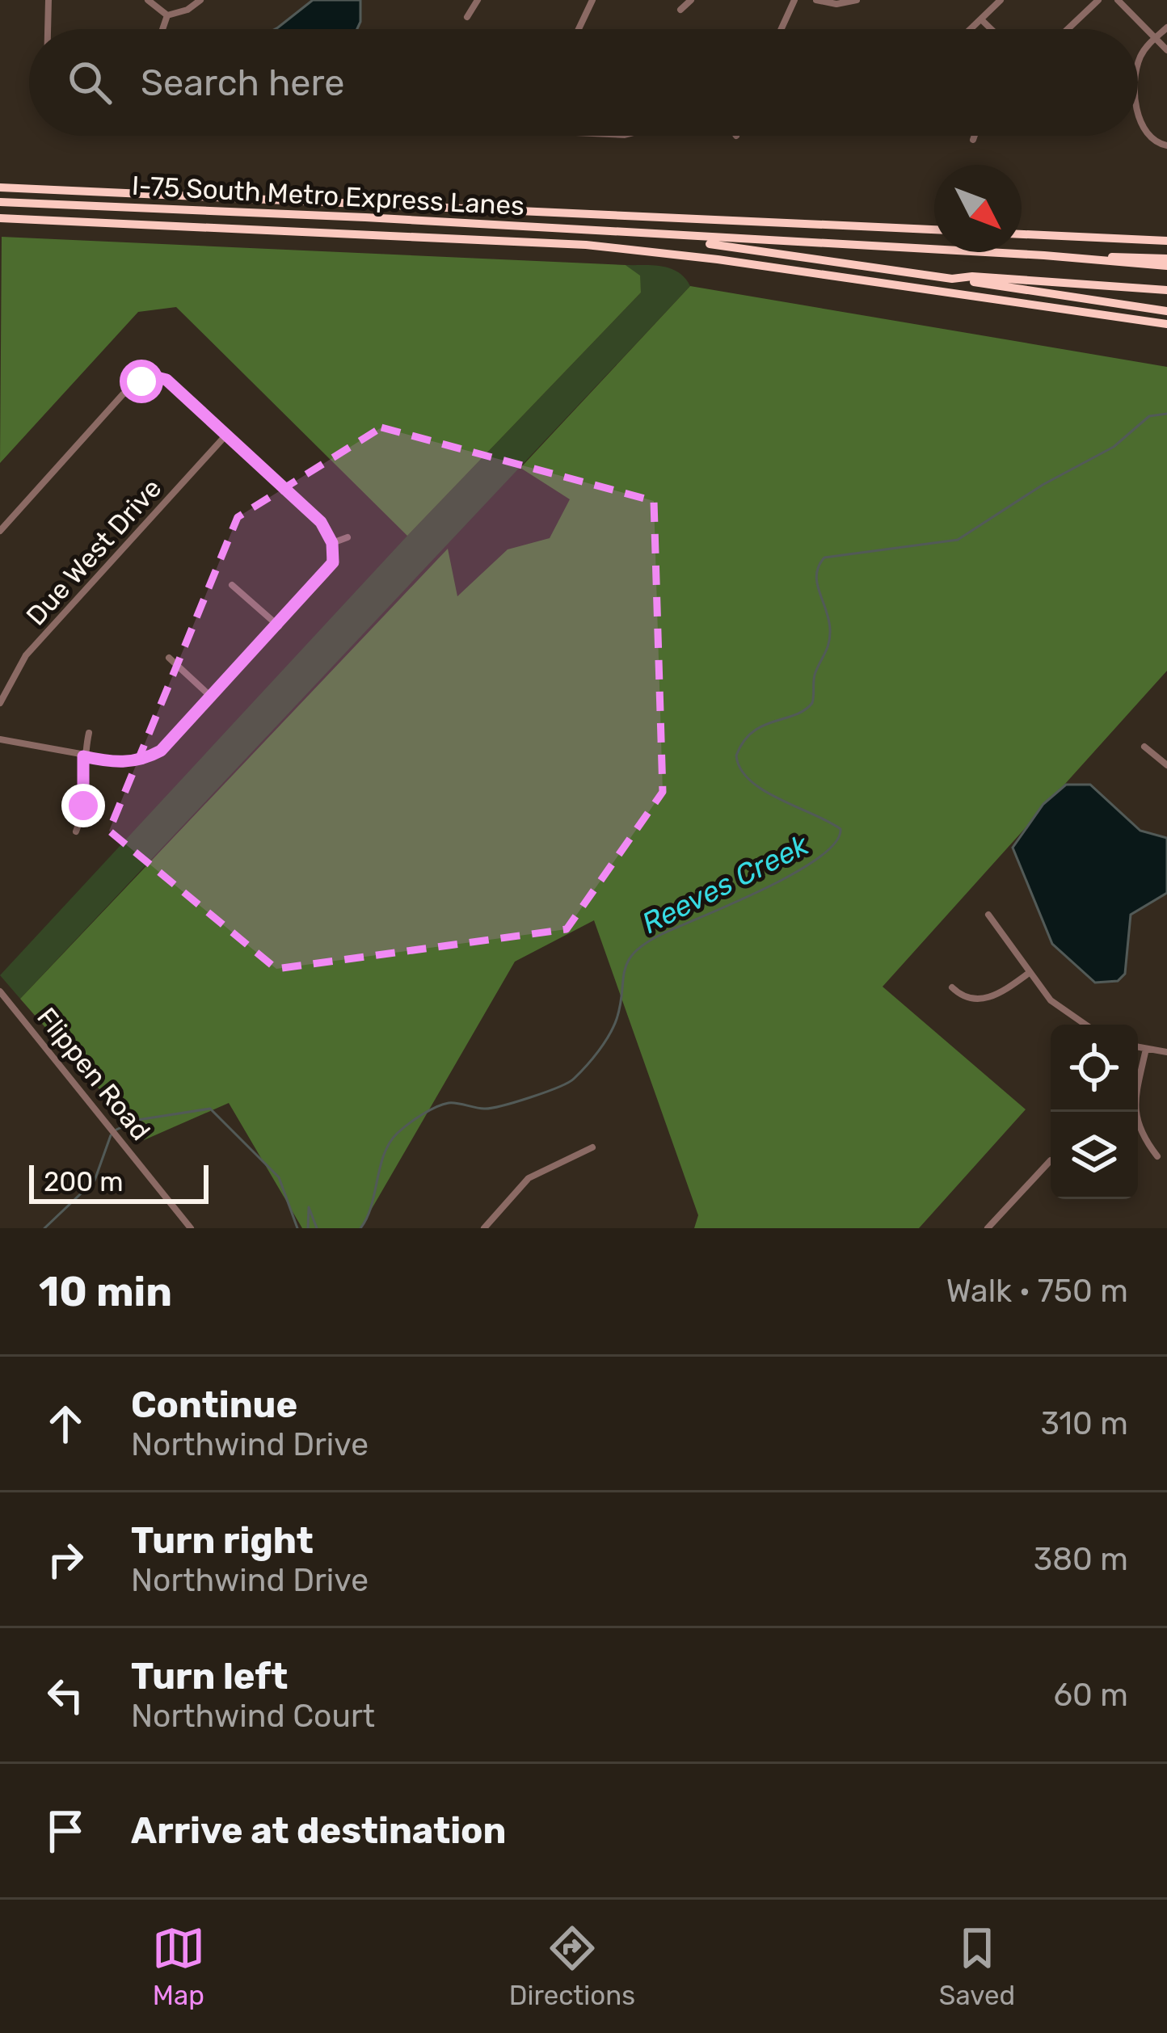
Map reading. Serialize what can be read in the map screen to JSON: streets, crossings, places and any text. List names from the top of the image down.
{
  "streets": {
    "highway": ["I-75 South Metro Express Lanes"],
    "street": ["Due West Drive", "Flippen Road"]
  },
  "water": ["Reeves Creek"],
  "scale_bar": "200 m",
  "north": "bottom right",
  "page": {
    "search": "Search here",
    "scale": "200 m",
    "heading": ["10 min", "Walk · 750 m"],
    "list": [
      ["Continue", "Northwind Drive", "310 m"],
      ["Turn right", "Northwind Drive", "380 m"],
      ["Turn left", "Northwind Court", "60 m"],
      "Arrive at destination"
    ],
    "nav": ["Map", "Directions", "Saved"]
  }
}
